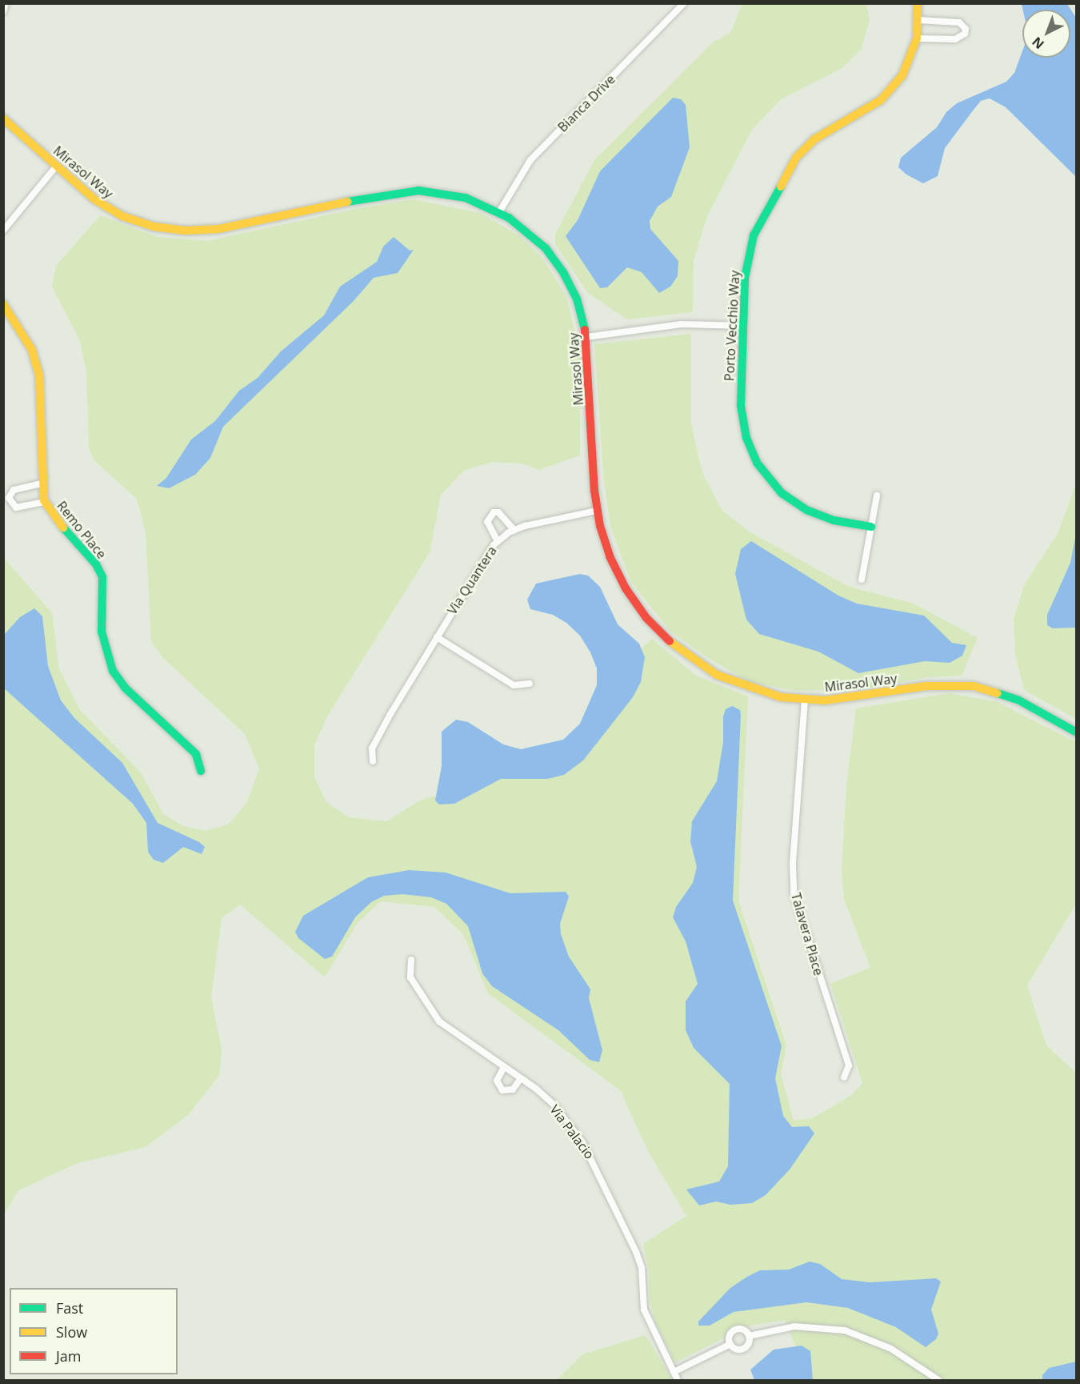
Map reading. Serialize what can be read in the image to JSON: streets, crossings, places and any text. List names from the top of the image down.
{
  "streets": {
    "street": [
      "Bianca Drive",
      "Mirasol Way",
      "Porto Vecchio Way",
      "Remo Place",
      "Via Quantera",
      "Talavera Place",
      "Via Palacio"
    ]
  },
  "crossings": [
    ["Bianca Drive", "Mirasol Way"],
    ["Mirasol Way", "Via Quantera"],
    ["Mirasol Way", "Talavera Place"]
  ],
  "legend": ["Fast", "Slow", "Jam"],
  "north": "bottom left"
}
